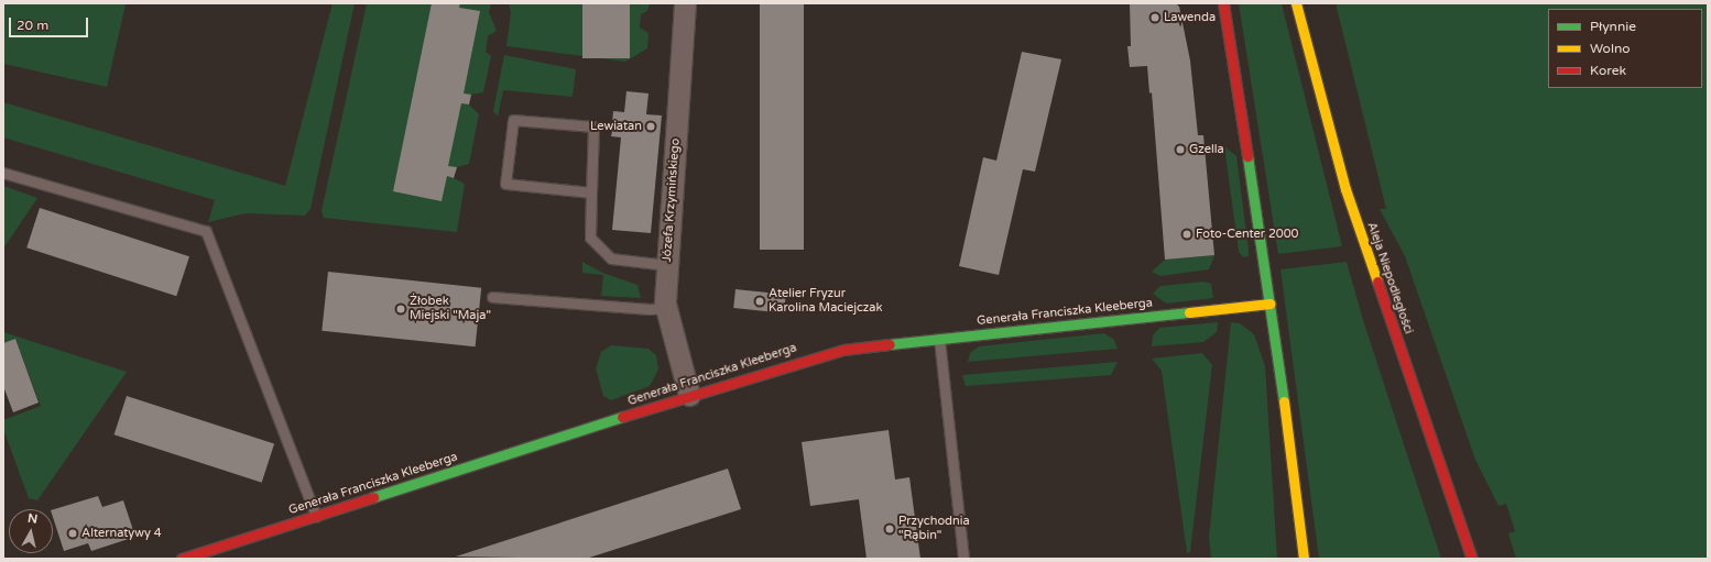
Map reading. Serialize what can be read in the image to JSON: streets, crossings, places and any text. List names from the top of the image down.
{
  "streets": {
    "street": ["Józefa Krzymińskiego", "Aleja Niepodległości", "Generała Franciszka Kleeberga"]
  },
  "crossings": [
    ["Józefa Krzymińskiego", "Generała Franciszka Kleeberga"]
  ],
  "places": [
    "Lawenda",
    "Lewiatan",
    "Gzella",
    "Foto-Center 2000",
    "Atelier Fryzur Karolina Maciejczak",
    "Żłobek Miejski \"Maja\"",
    "Przychodnia \"Rąbin\"",
    "Alternatywy 4"
  ],
  "legend": ["Płynnie", "Wolno", "Korek"],
  "scale_bar": "20 m",
  "north": "top"
}
